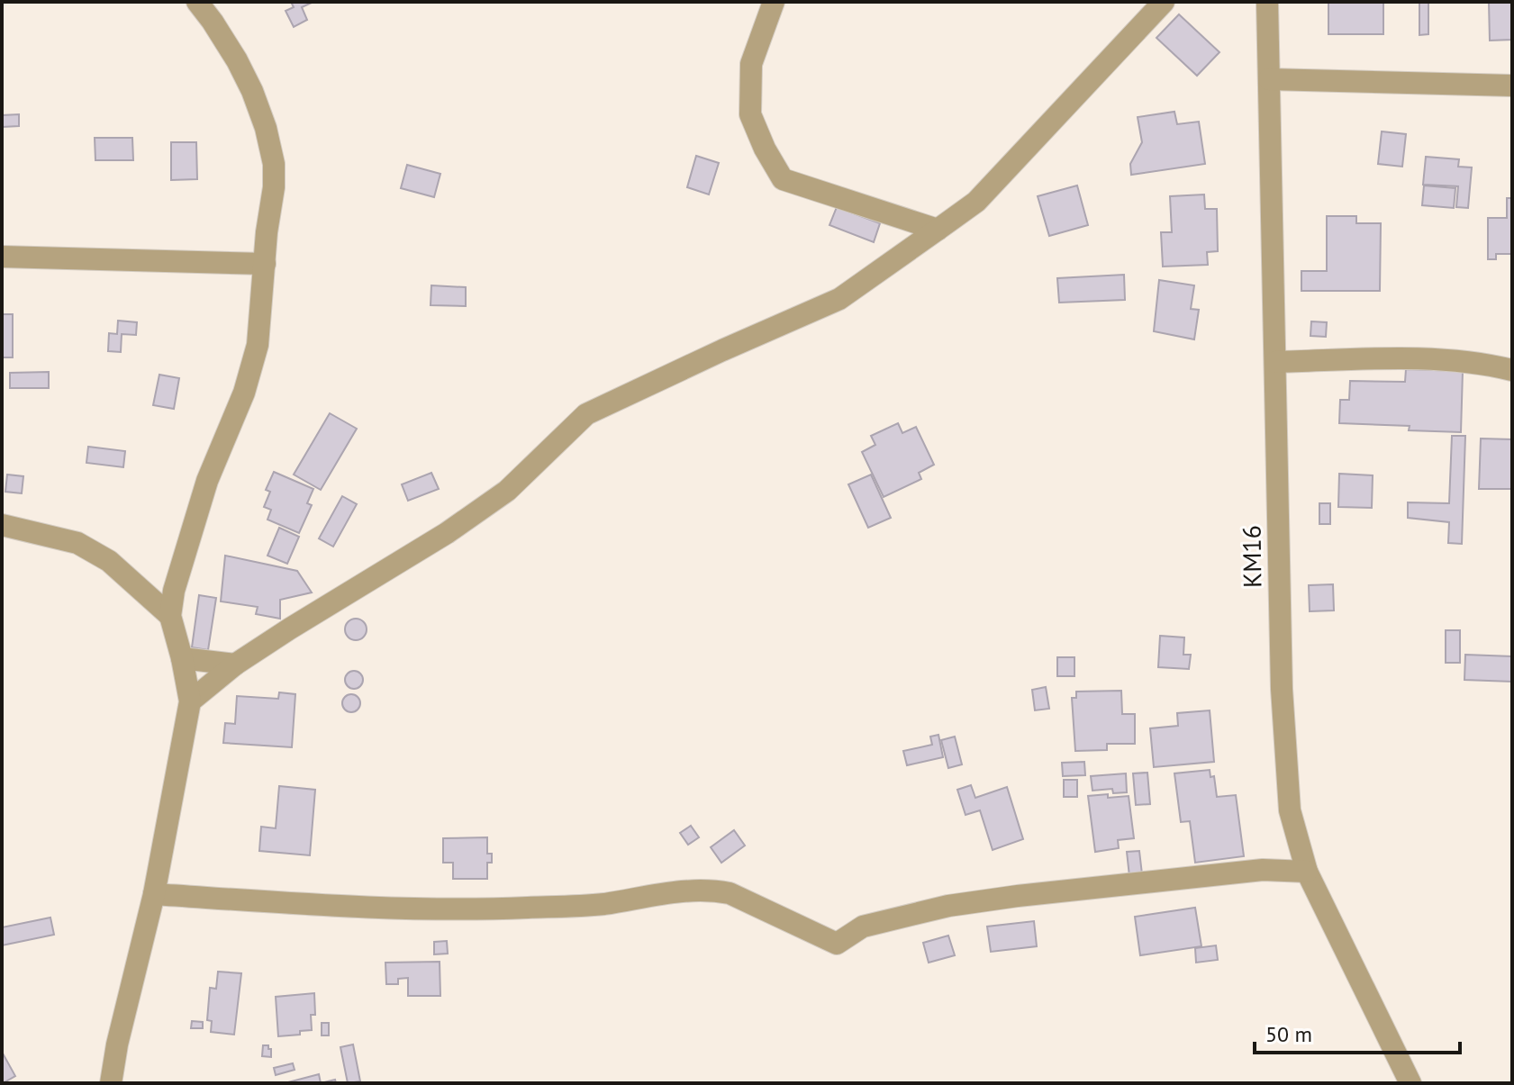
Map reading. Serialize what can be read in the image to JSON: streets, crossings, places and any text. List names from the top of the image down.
{
  "streets": {
    "street": ["KM16"]
  },
  "scale_bar": "50 m"
}
